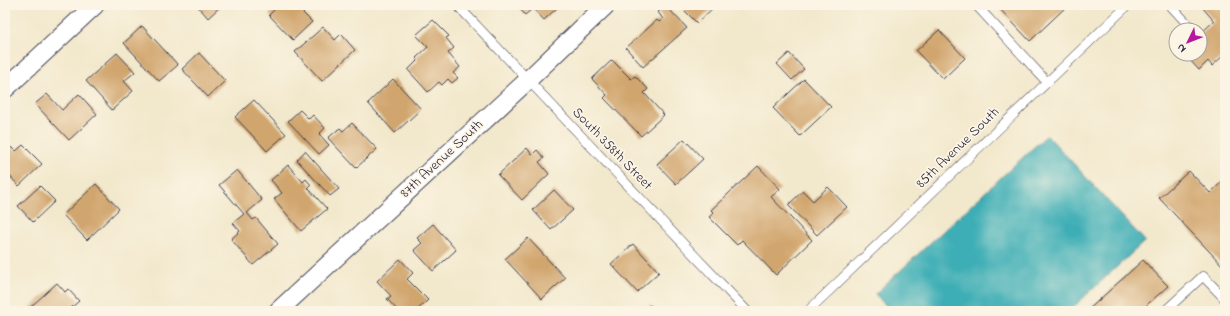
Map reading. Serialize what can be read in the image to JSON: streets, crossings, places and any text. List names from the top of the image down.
{
  "streets": {
    "street": ["87th Avenue South"],
    "lane": ["85th Avenue South", "South 358th Street"]
  },
  "crossings": [
    ["South 358th Street", "87th Avenue South"]
  ],
  "north": "bottom left"
}
